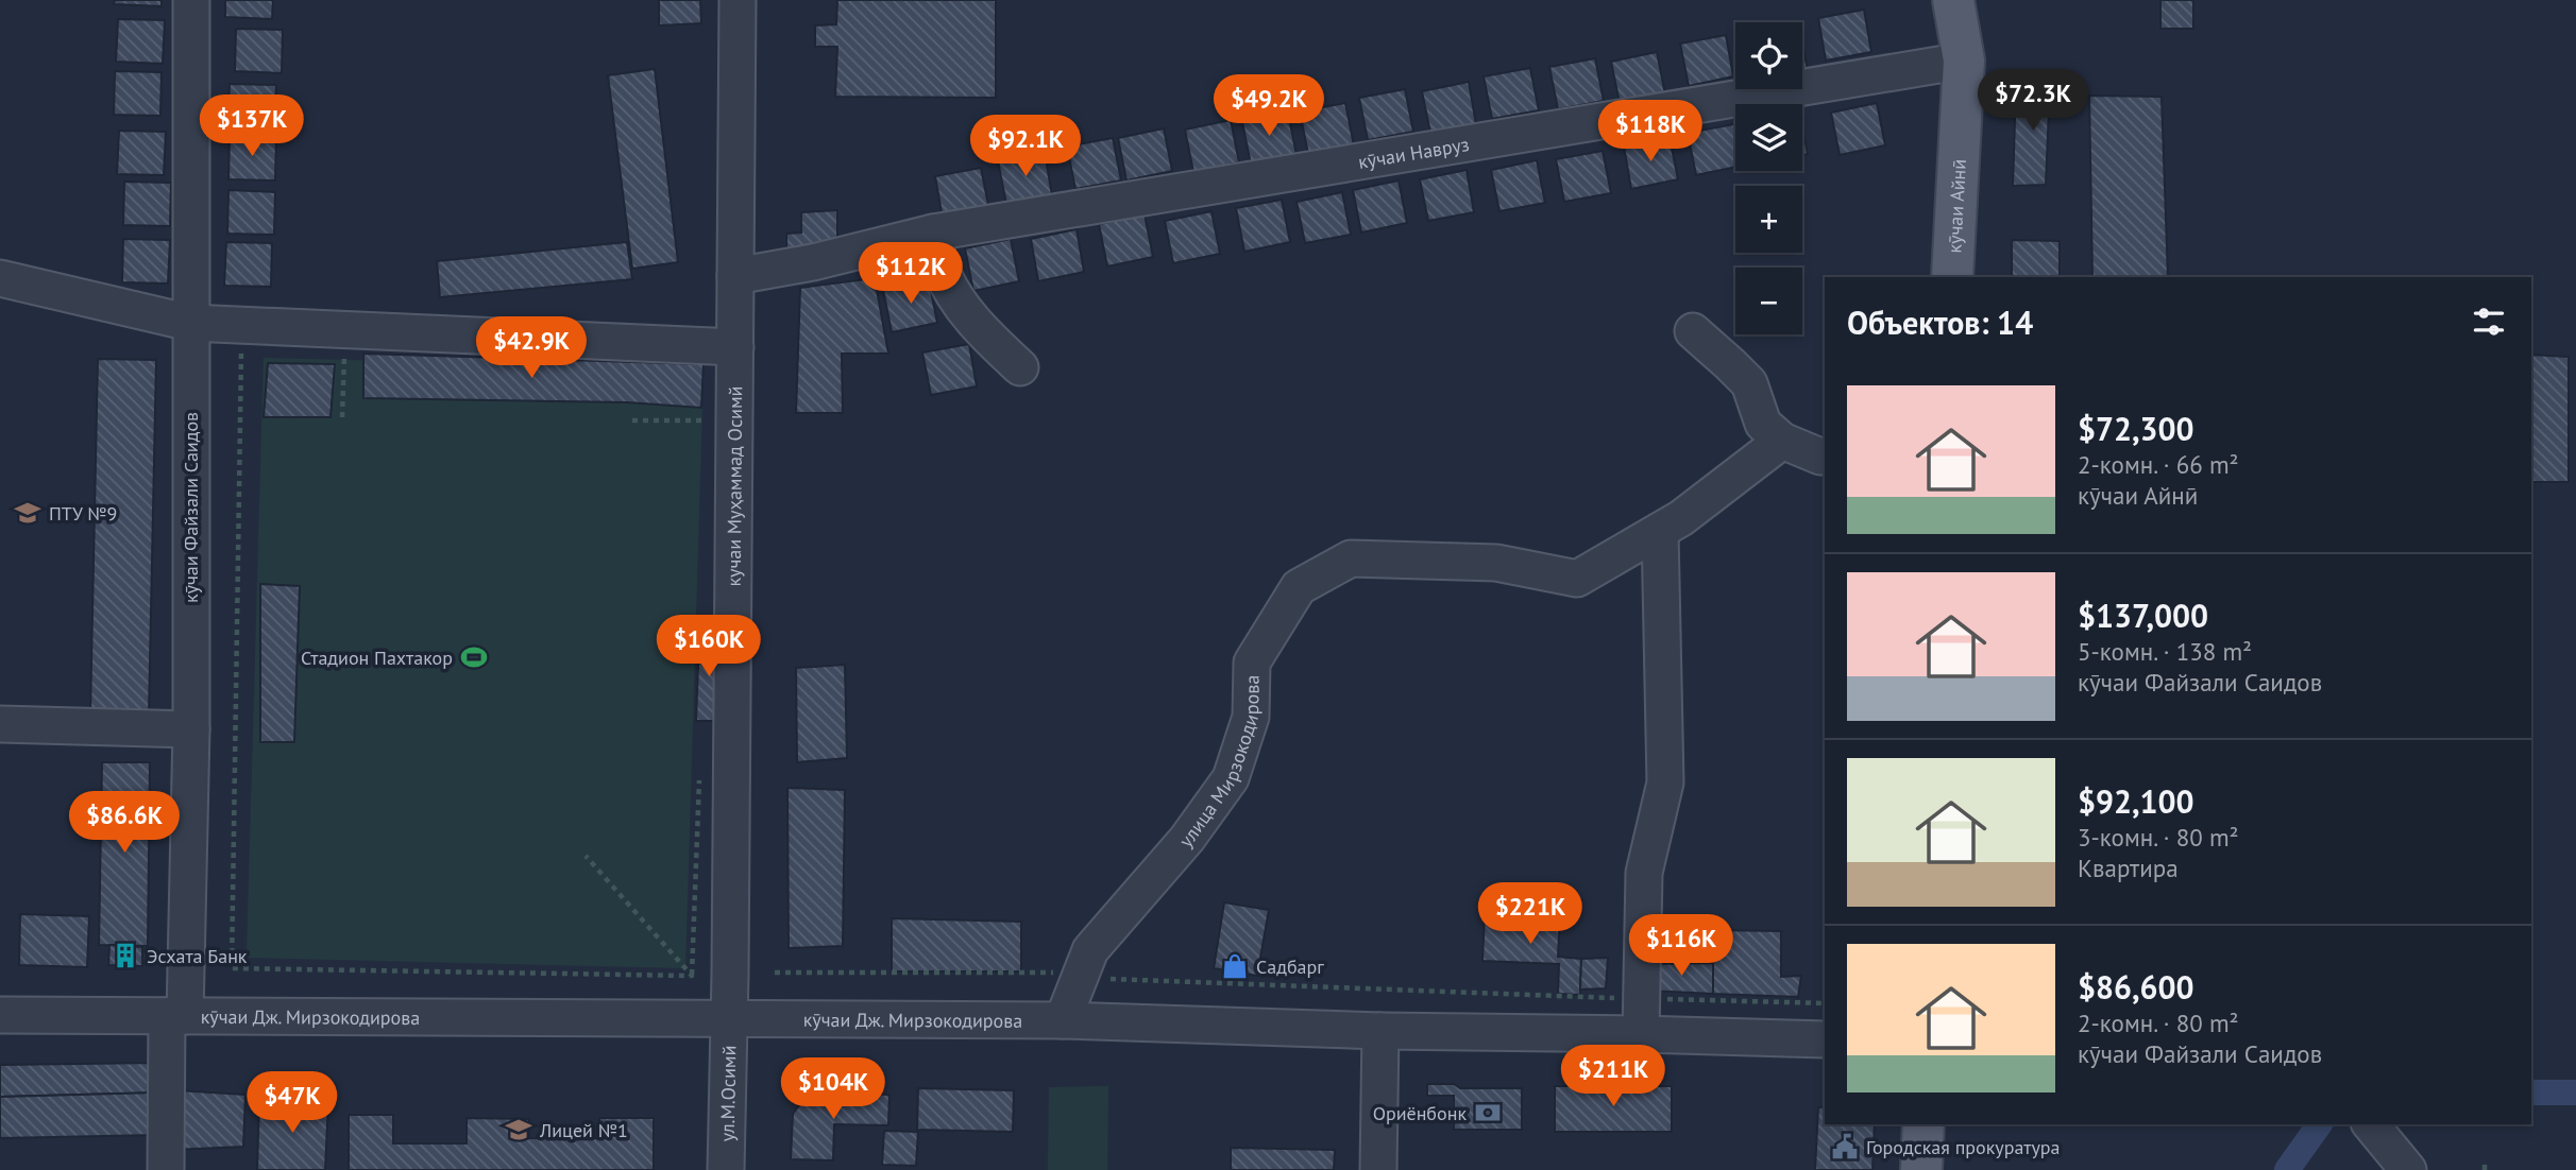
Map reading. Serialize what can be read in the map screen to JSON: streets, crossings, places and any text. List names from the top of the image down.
{
  "streets": {
    "main road": ["кӯчаи Айнӣ"],
    "street": [
      "кӯчаи Навруз",
      "кучаи Муҳаммад Осимй",
      "кӯчаи Файзали Саидов",
      "улица Мирзокодирова",
      "кӯчаи Дж. Мирзокодирова",
      "ул.М.Осимй"
    ]
  },
  "crossings": [
    ["кӯчаи Навруз", "кӯчаи Айнӣ"],
    ["кӯчаи Навруз", "кучаи Муҳаммад Осимй"],
    ["кучаи Муҳаммад Осимй", "кӯчаи Дж. Мирзокодирова"],
    ["кучаи Муҳаммад Осимй", "ул.М.Осимй"],
    ["кӯчаи Файзали Саидов", "кӯчаи Дж. Мирзокодирова"],
    ["улица Мирзокодирова", "кӯчаи Дж. Мирзокодирова"],
    ["кӯчаи Дж. Мирзокодирова", "ул.М.Осимй"]
  ],
  "places": {
    "school or university": ["ПТУ №9", "Лицей №1"],
    "sports": ["Стадион Пахтакор"],
    "building": ["Эсхата Банк"],
    "shop": ["Садбарг"],
    "bank": ["Ориёнбонк"],
    "public building": ["Городская прокуратура"]
  },
  "page": {
    "map_buttons": ["+", "−"],
    "price": [
      "$72.3K",
      "$49.2K",
      "$137K",
      "$118K",
      "$92.1K",
      "$112K",
      "$42.9K",
      "$160K",
      "$86.6K",
      "$221K",
      "$116K",
      "$211K",
      "$104K",
      "$47K"
    ],
    "heading": "Объектов: 14",
    "list": [
      {
        "name": "$72,300",
        "note": "2-комн. · 66 m² · кӯчаи Айнӣ"
      },
      {
        "name": "$137,000",
        "note": "5-комн. · 138 m² · кӯчаи Файзали Саидов"
      },
      {
        "name": "$92,100",
        "note": "3-комн. · 80 m² · Квартира"
      },
      {
        "name": "$86,600",
        "note": "2-комн. · 80 m² · кӯчаи Файзали Саидов"
      }
    ]
  }
}
